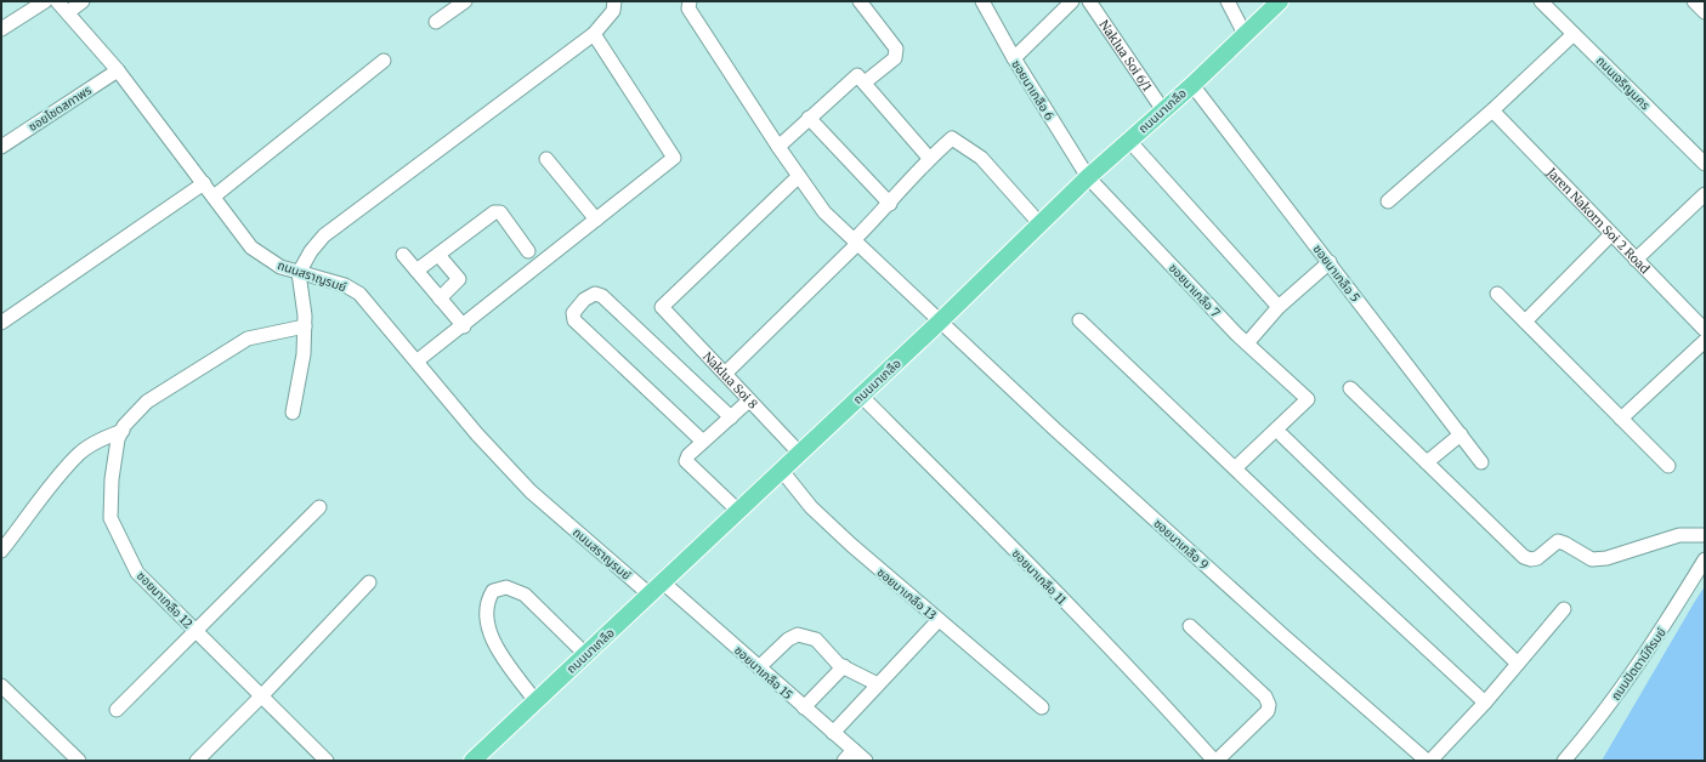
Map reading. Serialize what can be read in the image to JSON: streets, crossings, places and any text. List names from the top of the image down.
{
  "streets": {
    "main road": ["ถนนนาเกลือ"],
    "street": [
      "Naklua Soi 6/1",
      "ถนนเจริญนคร",
      "ซอยนาเกลือ 6",
      "ซอยโชดสกาพร",
      "Jaren Nakorn Soi 2 Road",
      "ซอยนาเกลือ 5",
      "ถนนสราญรมย์",
      "ซอยนาเกลือ 7",
      "Naklua Soi 8",
      "ซอยนาเกลือ 9",
      "ซอยนาเกลือ 11",
      "ซอยนาเกลือ 13",
      "ซอยนาเกลือ 12",
      "ถนนปัตตานีภิรมย์",
      "ซอยนาเกลือ 15"
    ]
  },
  "crossings": [
    ["Naklua Soi 6/1", "ถนนนาเกลือ"],
    ["ซอยนาเกลือ 6", "ถนนนาเกลือ"],
    ["ซอยนาเกลือ 6", "ซอยนาเกลือ 7"],
    ["ซอยโชดสกาพร", "ถนนสราญรมย์"],
    ["ถนนนาเกลือ", "ซอยนาเกลือ 5"],
    ["ถนนนาเกลือ", "ถนนสราญรมย์"],
    ["ถนนนาเกลือ", "ซอยนาเกลือ 7"],
    ["ถนนนาเกลือ", "Naklua Soi 8"],
    ["ถนนนาเกลือ", "ซอยนาเกลือ 9"],
    ["ถนนนาเกลือ", "ซอยนาเกลือ 11"],
    ["ถนนนาเกลือ", "ซอยนาเกลือ 13"],
    ["ถนนนาเกลือ", "ซอยนาเกลือ 15"],
    ["Naklua Soi 8", "ซอยนาเกลือ 9"]
  ]
}
